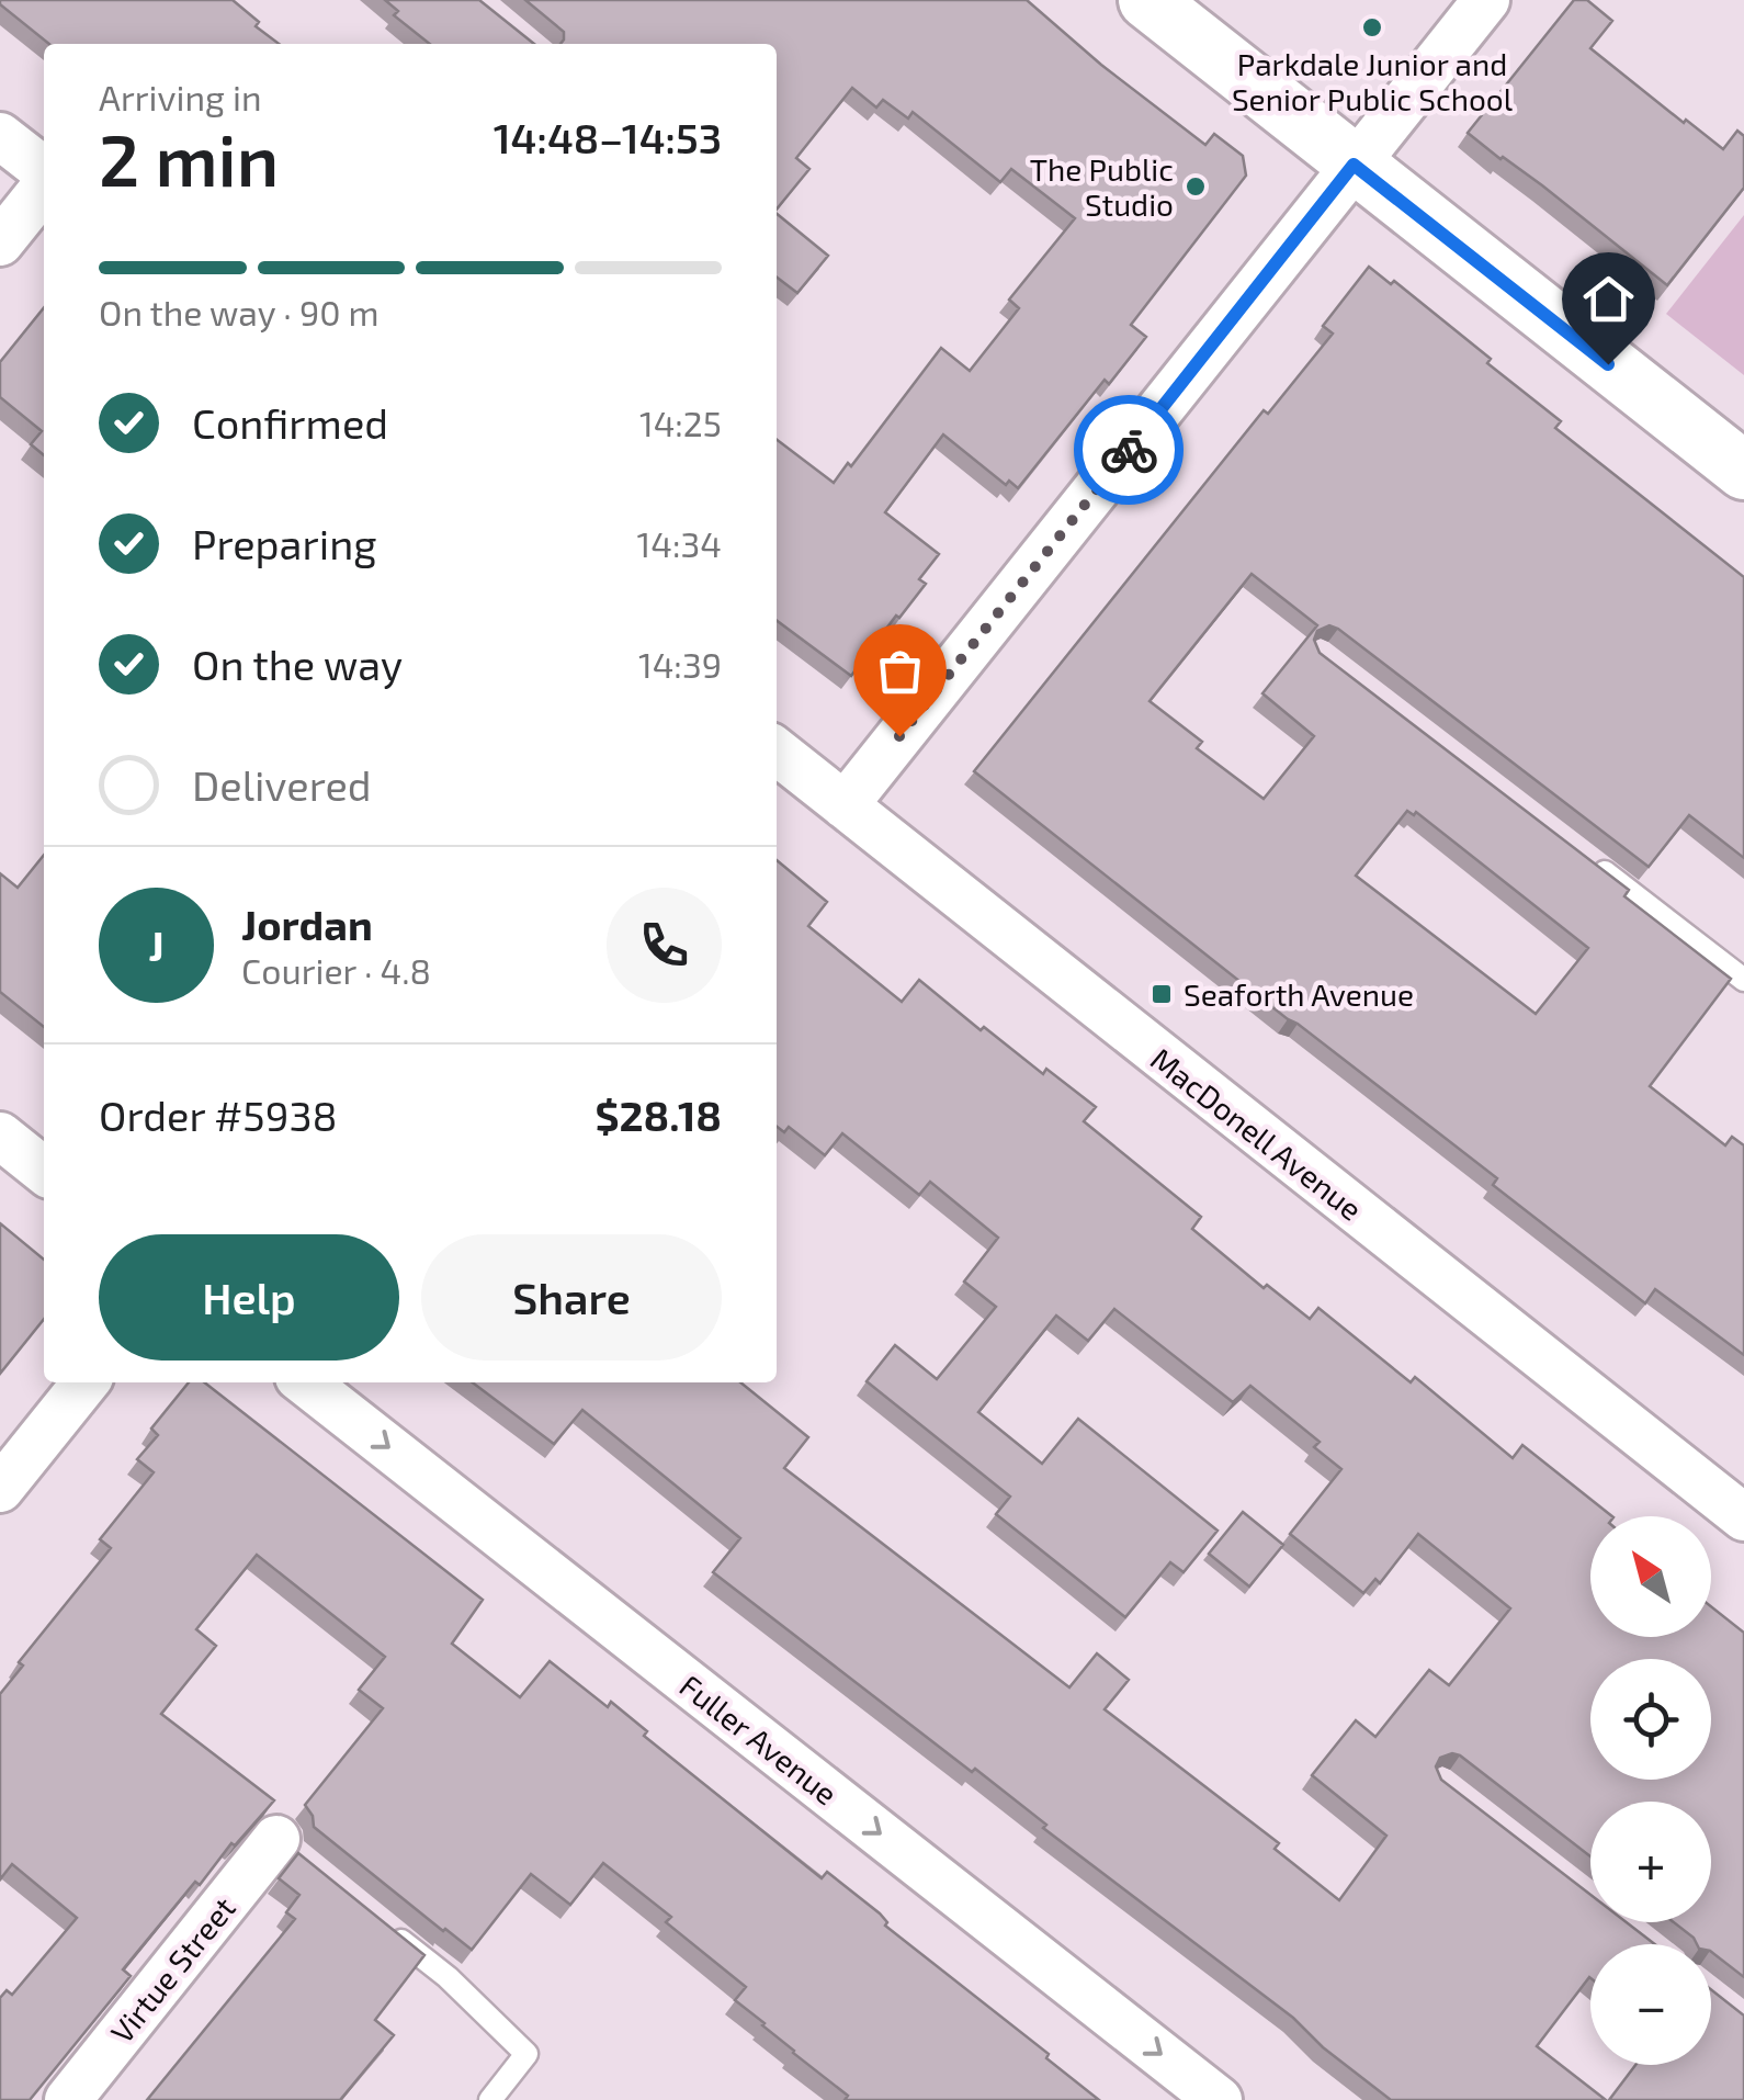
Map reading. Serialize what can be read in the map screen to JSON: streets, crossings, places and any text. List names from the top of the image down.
{
  "streets": {
    "street": ["MacDonell Avenue", "Fuller Avenue", "Virtue Street"]
  },
  "one_way": ["Fuller Avenue"],
  "places": {
    "other": ["Parkdale Junior and Senior Public School", "The Public Studio"],
    "transit": ["Seaforth Avenue"]
  },
  "north": "top left",
  "page": {
    "heading": ["2 min", "Arriving in", "14:48–14:53"],
    "panel": [
      "Jordan",
      "Courier · 4.8",
      "Order #5938",
      "$28.18"
    ],
    "bar": "On the way · 90 m",
    "list": [
      ["Confirmed", "14:25"],
      ["Preparing", "14:34"],
      ["On the way", "14:39"],
      "Delivered"
    ],
    "round": "J",
    "buttons": ["Help", "Share"],
    "map_buttons": ["+", "−"]
  }
}
